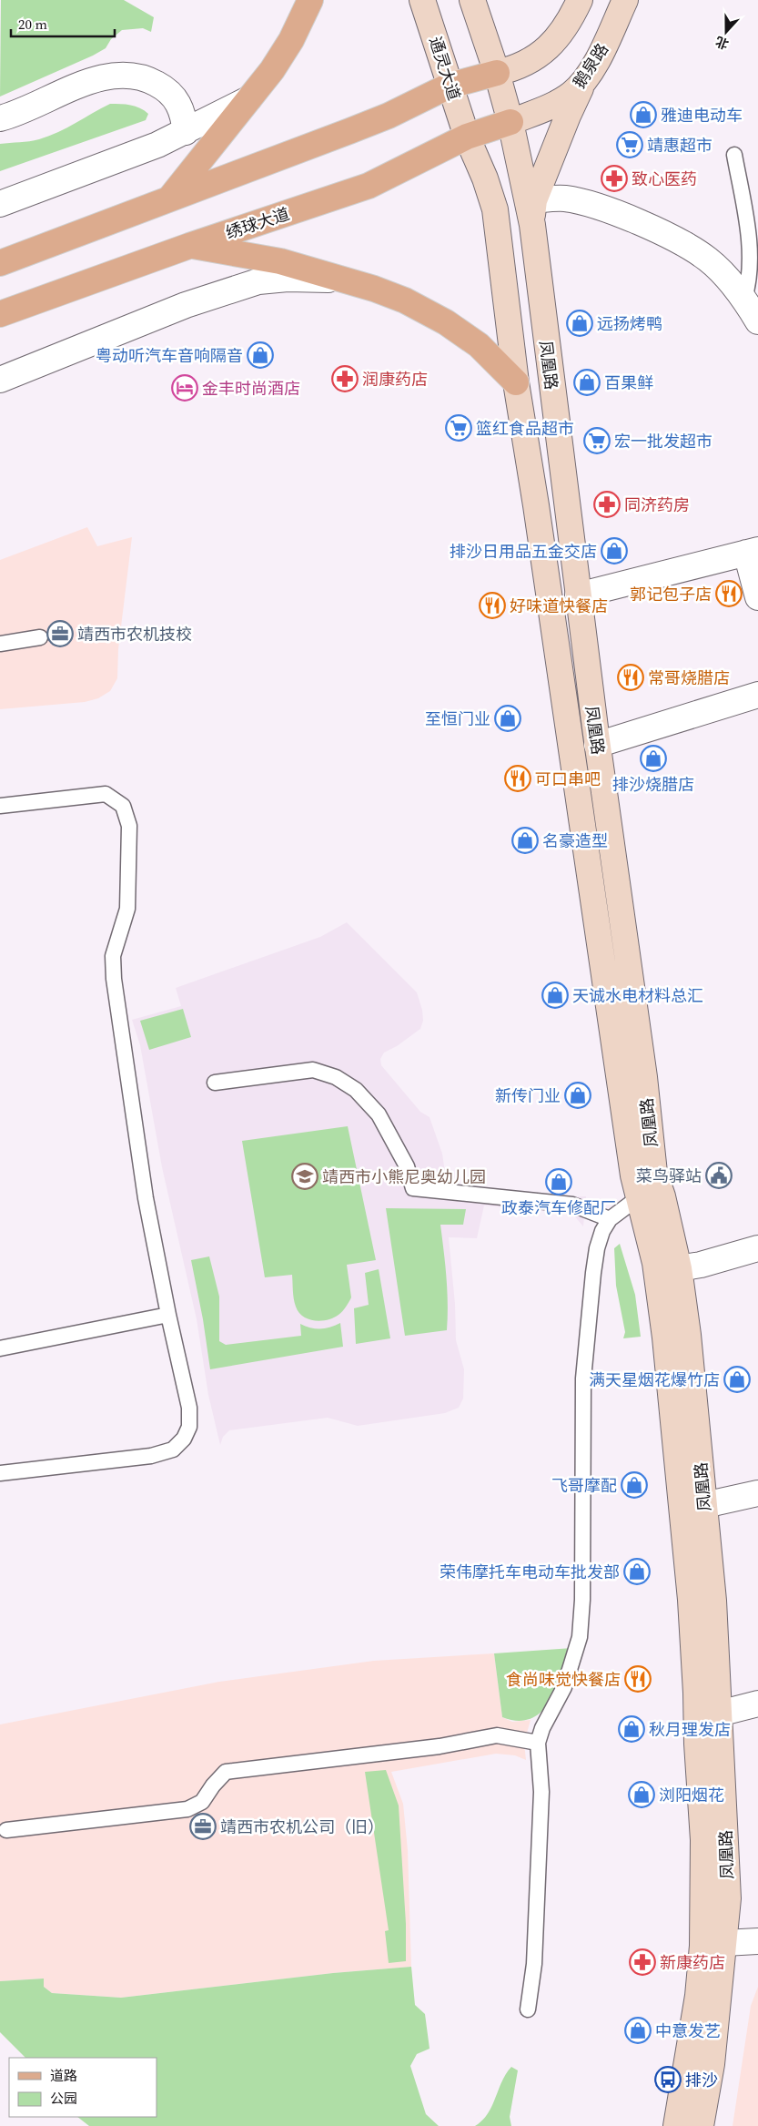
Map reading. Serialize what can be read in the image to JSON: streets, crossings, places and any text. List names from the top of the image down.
{
  "streets": {
    "main road": [
      "鹅泉路",
      "通灵大道",
      "绣球大道",
      "凤凰路"
    ]
  },
  "crossings": [
    ["鹅泉路", "绣球大道"],
    ["鹅泉路", "凤凰路"],
    ["通灵大道", "绣球大道"],
    ["通灵大道", "凤凰路"],
    ["绣球大道", "凤凰路"]
  ],
  "places": {
    "shop": [
      "雅迪电动车",
      "远扬烤鸭",
      "粤动听汽车音响隔音",
      "百果鲜",
      "排沙日用品五金交店",
      "至恒门业",
      "排沙烧腊店",
      "名豪造型",
      "天诚水电材料总汇",
      "新传门业",
      "政泰汽车修配厂",
      "满天星烟花爆竹店",
      "飞哥摩配",
      "荣伟摩托车电动车批发部",
      "秋月理发店",
      "浏阳烟花",
      "中意发艺"
    ],
    "supermarket": ["靖惠超市", "篮红食品超市", "宏一批发超市"],
    "pharmacy": [
      "致心医药",
      "润康药店",
      "同济药房",
      "新康药店"
    ],
    "hotel": ["金丰时尚酒店"],
    "restaurant": [
      "郭记包子店",
      "好味道快餐店",
      "常哥烧腊店",
      "可口串吧",
      "食尚味觉快餐店"
    ],
    "office": ["靖西市农机技校", "靖西市农机公司（旧）"],
    "public building": ["菜鸟驿站"],
    "school or university": ["靖西市小熊尼奥幼儿园"],
    "bus stop": ["排沙"]
  },
  "legend": ["道路", "公园"],
  "scale_bar": "20 m",
  "north": "bottom"
}
